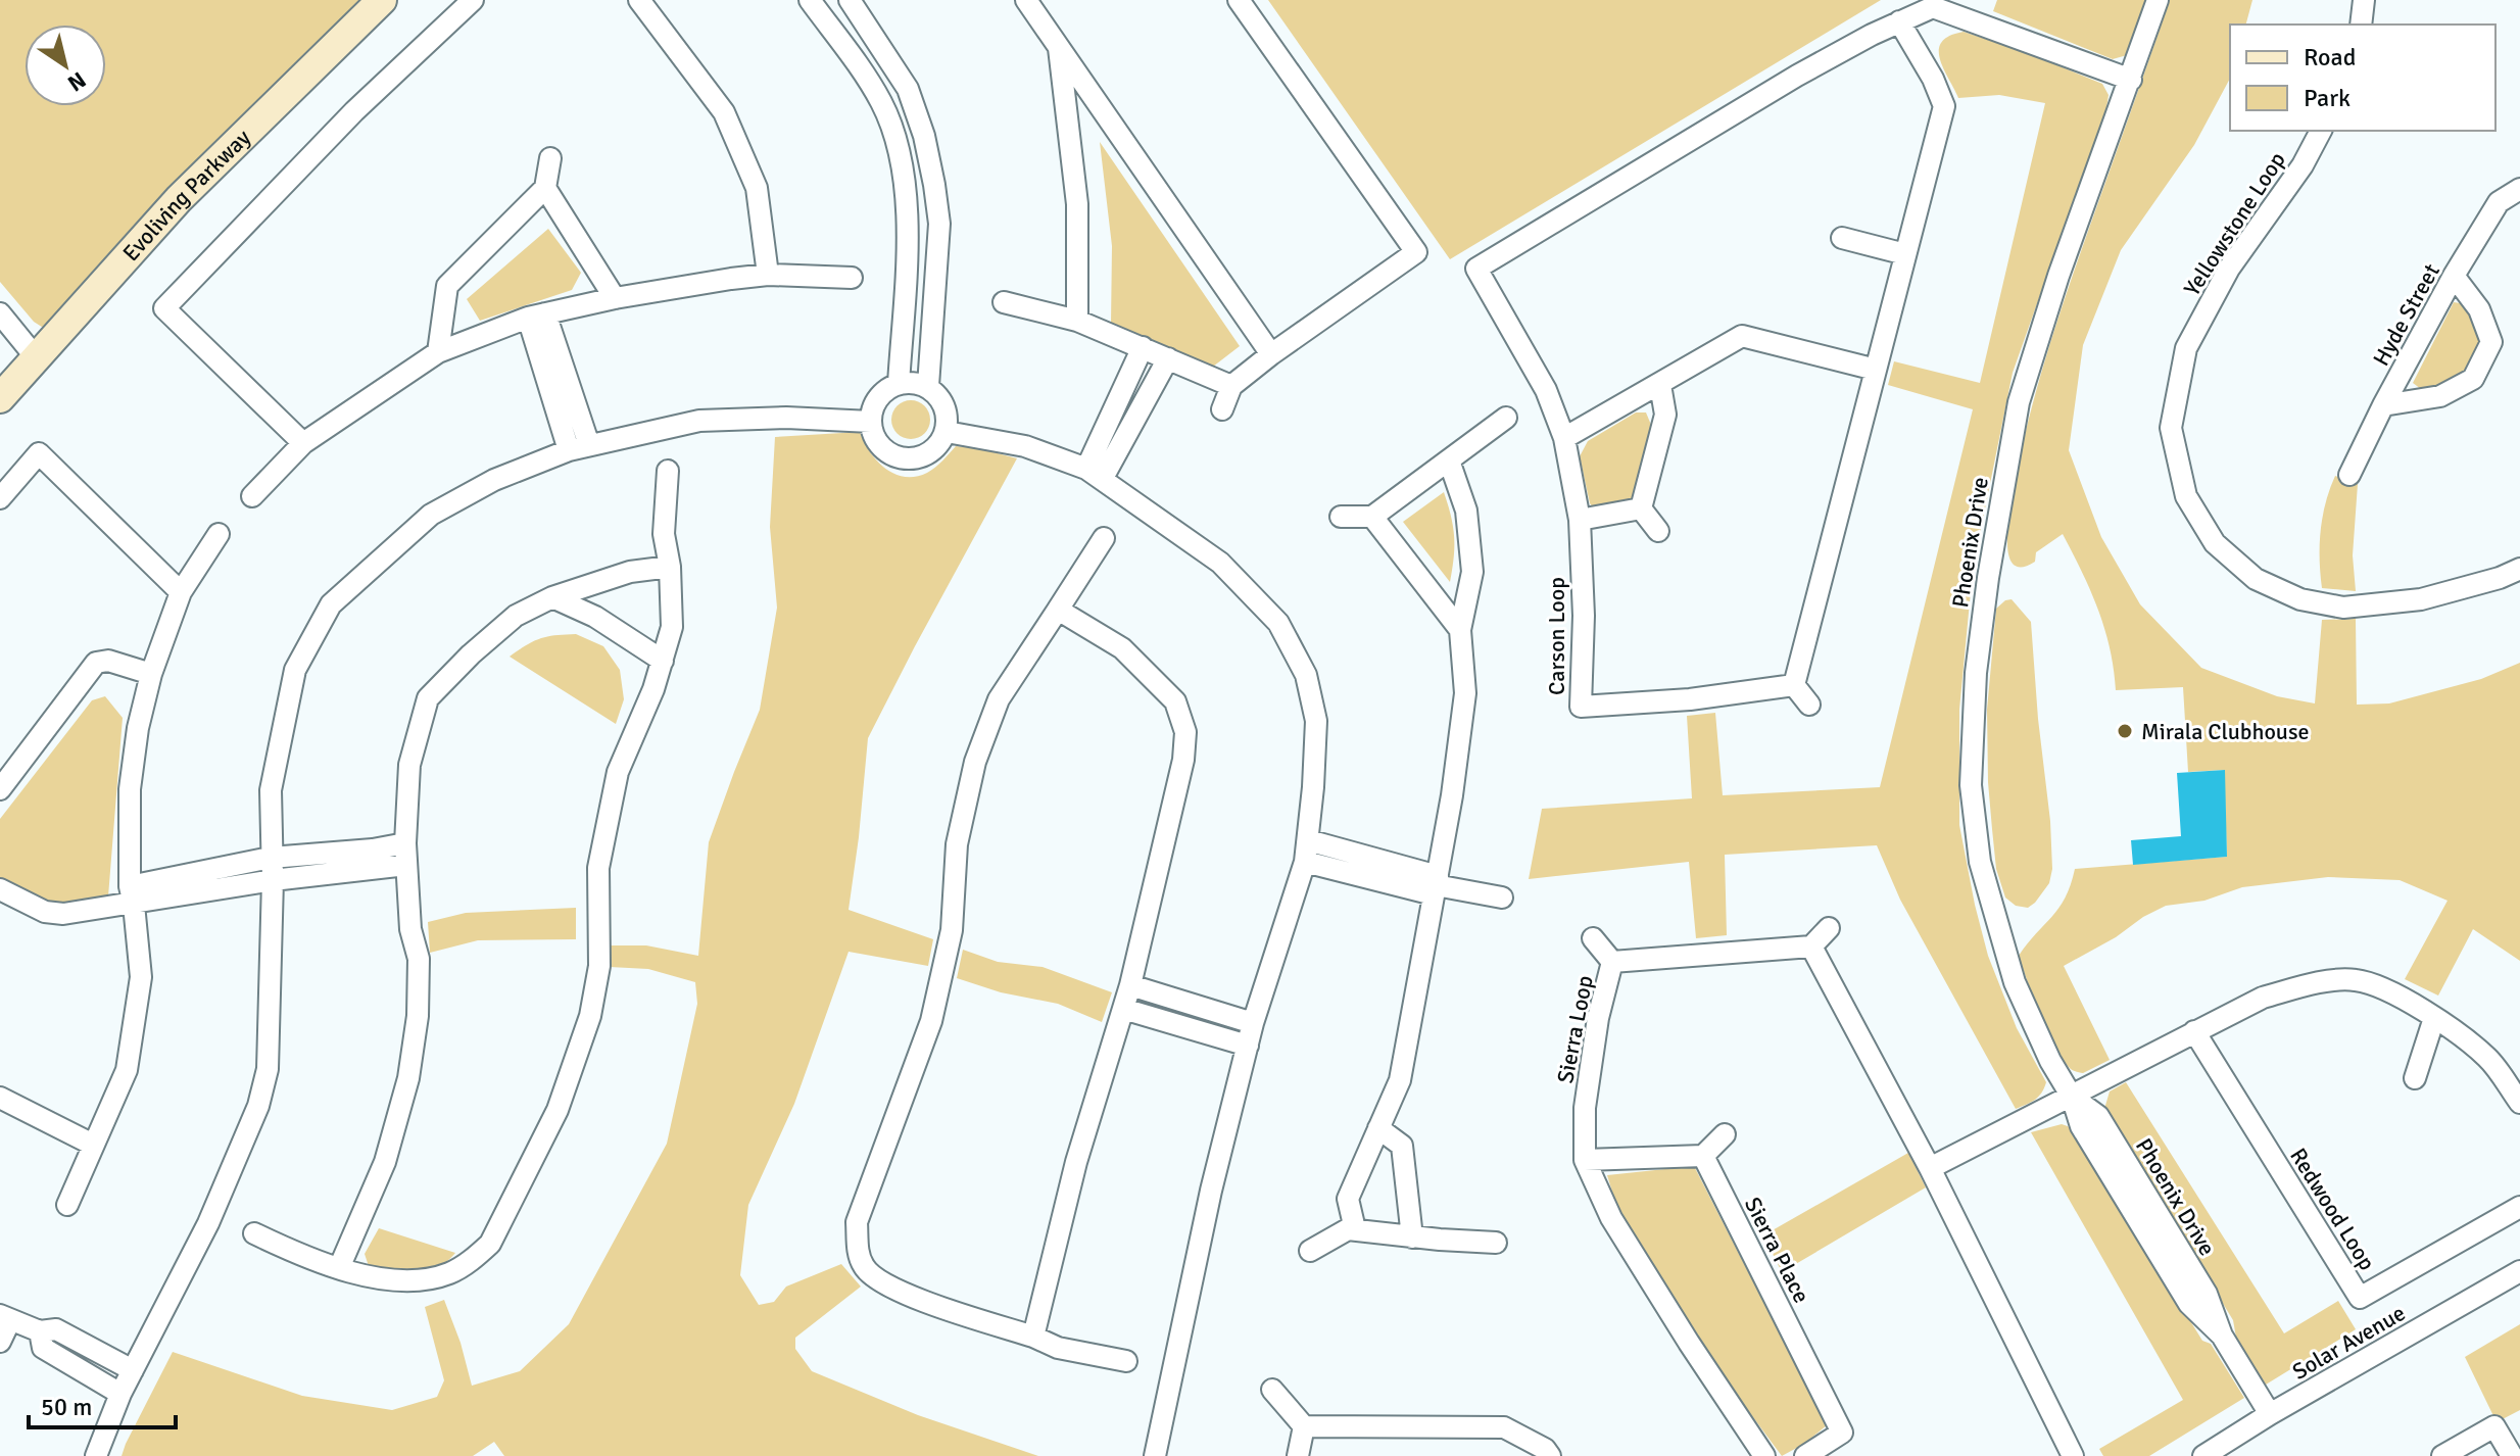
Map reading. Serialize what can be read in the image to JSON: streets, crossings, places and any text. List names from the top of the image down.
{
  "streets": {
    "street": [
      "Evoliving Parkway",
      "Yellowstone Loop",
      "Hyde Street",
      "Phoenix Drive",
      "Carson Loop",
      "Sierra Loop",
      "Redwood Loop",
      "Sierra Place",
      "Solar Avenue"
    ]
  },
  "crossings": [
    ["Phoenix Drive", "Carson Loop"],
    ["Phoenix Drive", "Solar Avenue"]
  ],
  "places": ["Mirala Clubhouse"],
  "legend": ["Road", "Park"],
  "scale_bar": "50 m",
  "north": "bottom right"
}
